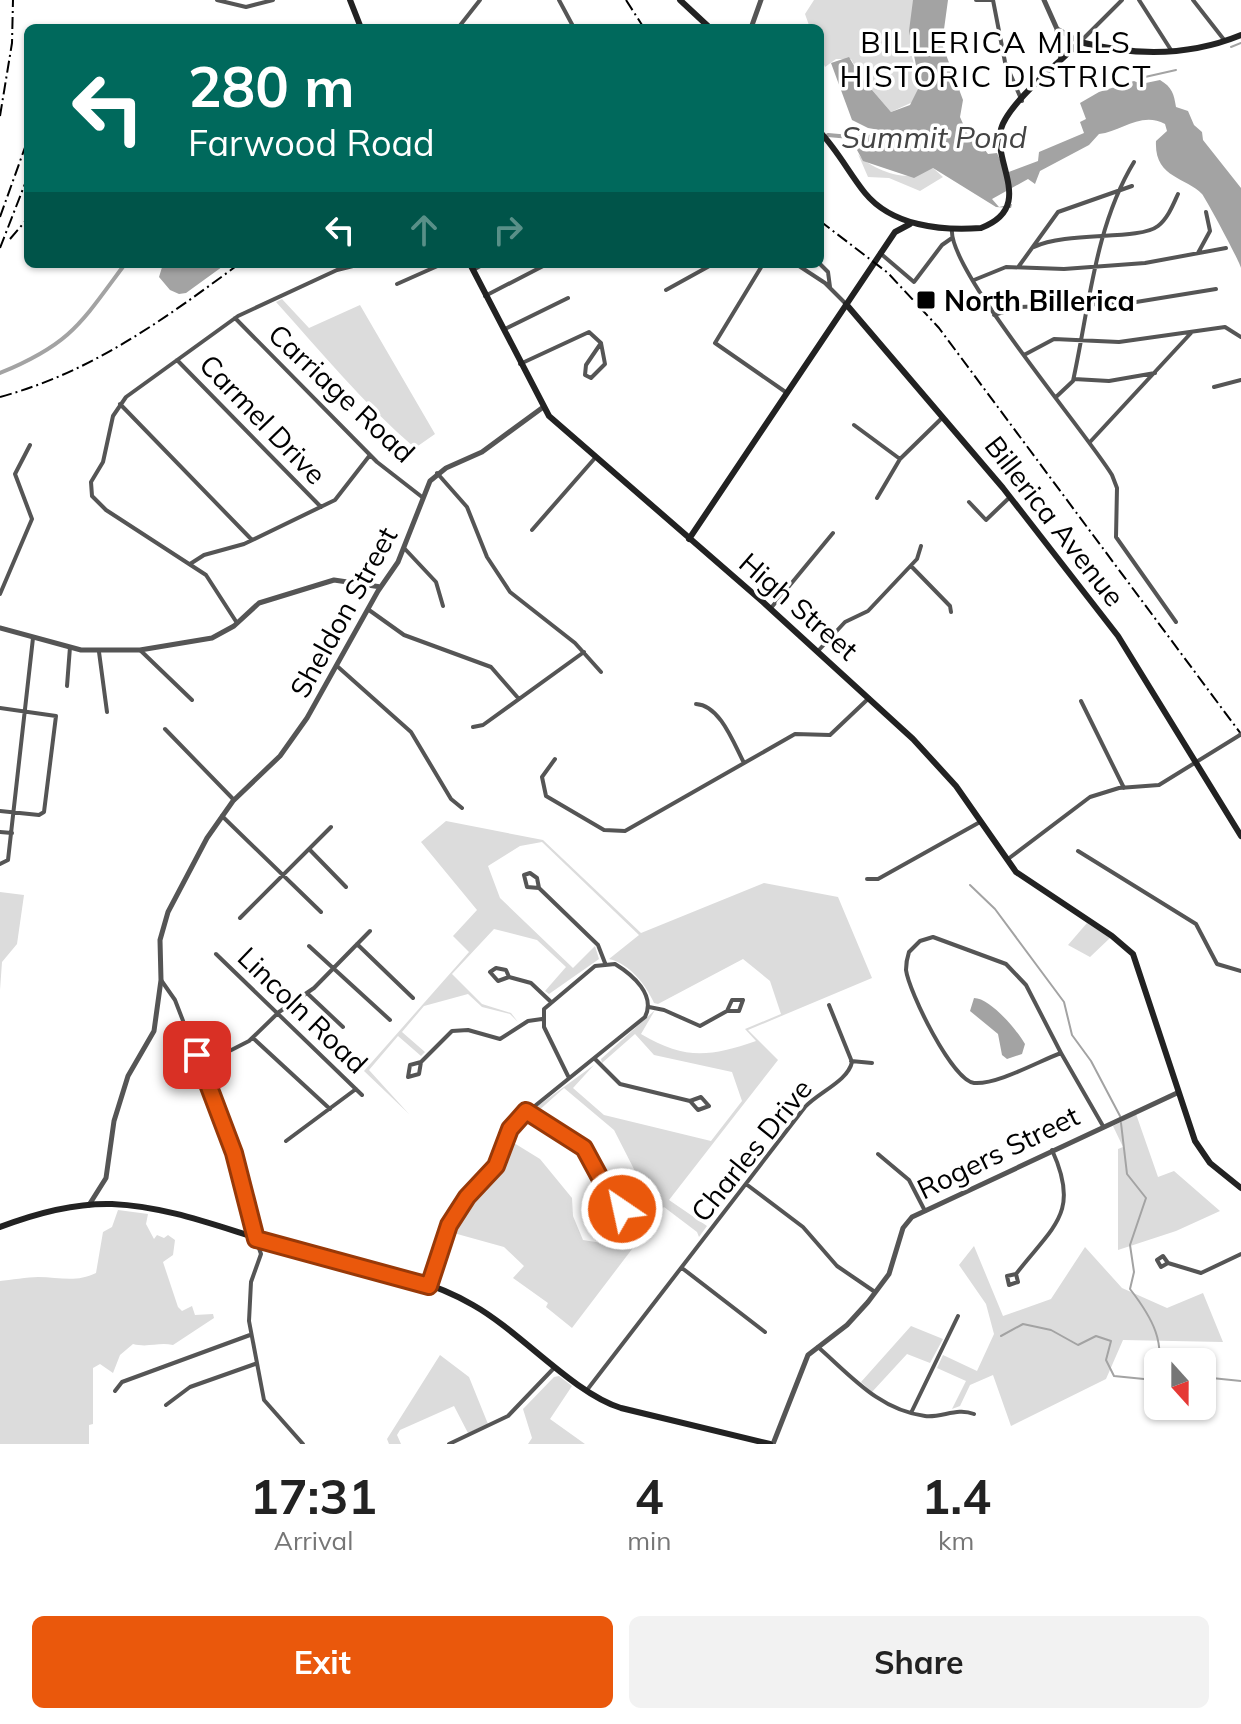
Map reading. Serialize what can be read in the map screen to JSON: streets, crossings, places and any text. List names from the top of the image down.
{
  "streets": {
    "main road": ["Billerica Avenue", "High Street"],
    "street": [
      "Carriage Road",
      "Carmel Drive",
      "Sheldon Street",
      "Lincoln Road",
      "Charles Drive",
      "Rogers Street"
    ]
  },
  "crossings": [
    ["Carriage Road", "Sheldon Street"],
    ["High Street", "Rogers Street"]
  ],
  "districts": ["BILLERICA MILLS HISTORIC DISTRICT"],
  "water": ["Summit Pond"],
  "places": {
    "transit": ["North Billerica"]
  },
  "north": "bottom",
  "page": {
    "turn": ["280 m", "Farwood Road"],
    "eta": [
      "17:31",
      "Arrival",
      "4",
      "min",
      "1.4",
      "km"
    ],
    "buttons": ["Exit", "Share"]
  }
}
